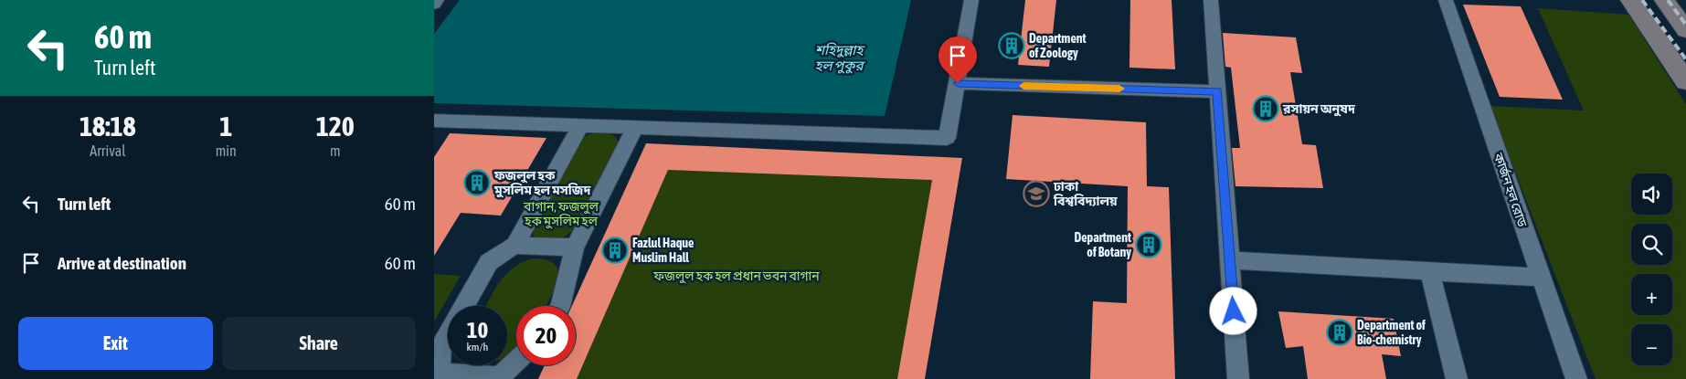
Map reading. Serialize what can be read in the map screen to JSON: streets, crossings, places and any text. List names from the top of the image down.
{
  "streets": {
    "lane": ["কার্জন হল রোড"]
  },
  "water": ["শহিদুল্লাহ হল পুকুর"],
  "parks": ["বাগান, ফজলুল হক মুসলিম হল", "ফজলুল হক হল প্রধান ভবন বাগান"],
  "places": {
    "building": [
      "Department of Zoology",
      "রসায়ন অনুষদ",
      "ফজলুল হক মুসলিম হল মসজিদ",
      "Department of Botany",
      "Fazlul Haque Muslim Hall",
      "Department of Bio-chemistry"
    ],
    "school or university": ["ঢাকা বিশ্ববিদ্যালয়"]
  },
  "page": {
    "turn": ["60 m", "Turn left"],
    "eta": [
      "18:18",
      "Arrival",
      "1",
      "min",
      "120",
      "m"
    ],
    "list": [
      {
        "name": "Turn left",
        "value": "60 m"
      },
      {
        "name": "Arrive at destination",
        "value": "60 m"
      }
    ],
    "map_buttons": ["+", "−"],
    "speed": "10 km/h",
    "limit": "20",
    "buttons": ["Exit", "Share"]
  }
}
